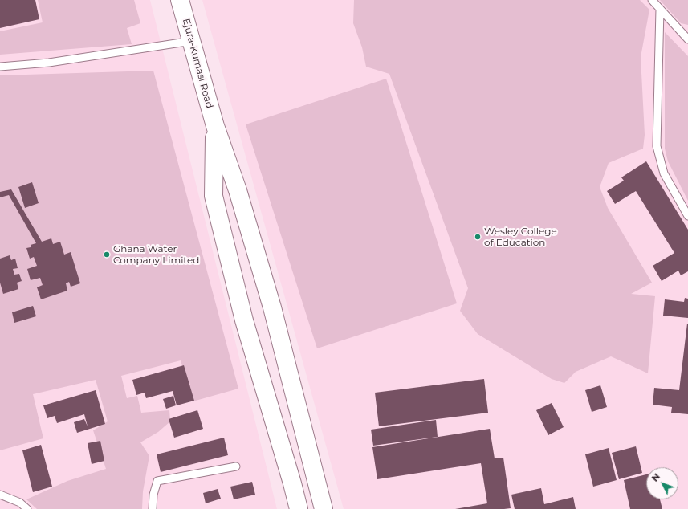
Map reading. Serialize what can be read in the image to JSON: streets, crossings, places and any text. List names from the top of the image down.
{
  "streets": {
    "main road": ["Ejura-Kumasi Road"]
  },
  "places": ["Wesley College of Education", "Ghana Water Company Limited"],
  "north": "top left"
}
